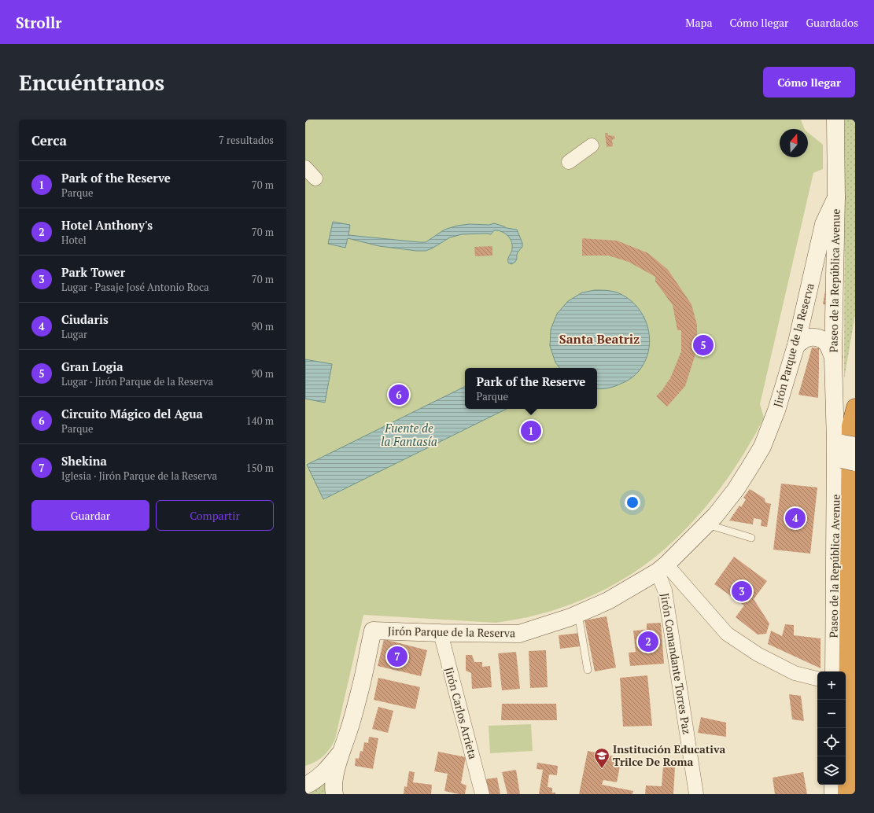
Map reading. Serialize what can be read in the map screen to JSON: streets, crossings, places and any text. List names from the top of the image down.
{
  "streets": {
    "street": [
      "Paseo de la República Avenue",
      "Jirón Parque de la Reserva",
      "Jirón Comandante Torres Paz",
      "Jirón Carlos Arrieta"
    ]
  },
  "crossings": [
    ["Paseo de la República Avenue", "Jirón Parque de la Reserva"],
    ["Jirón Parque de la Reserva", "Jirón Comandante Torres Paz"],
    ["Jirón Parque de la Reserva", "Jirón Carlos Arrieta"]
  ],
  "districts": ["Santa Beatriz"],
  "water": ["Fuente de la Fantasía"],
  "places": {
    "school or university": ["Institución Educativa Trilce De Roma"]
  },
  "north": "top",
  "page": {
    "header": "Strollr",
    "nav": ["Mapa", "Cómo llegar", "Guardados"],
    "buttons": [
      "Cómo llegar",
      ["Guardar", "Compartir"]
    ],
    "title": "Encuéntranos",
    "heading": ["Cerca", "7 resultados"],
    "list": [
      {
        "mark": "1",
        "name": "Park of the Reserve",
        "note": "Parque",
        "value": "70 m"
      },
      {
        "mark": "2",
        "name": "Hotel Anthony's",
        "note": "Hotel",
        "value": "70 m"
      },
      {
        "mark": "3",
        "name": "Park Tower",
        "note": "Lugar · Pasaje José Antonio Roca",
        "value": "70 m"
      },
      {
        "mark": "4",
        "name": "Ciudaris",
        "note": "Lugar",
        "value": "90 m"
      },
      {
        "mark": "5",
        "name": "Gran Logia",
        "note": "Lugar · Jirón Parque de la Reserva",
        "value": "90 m"
      },
      {
        "mark": "6",
        "name": "Circuito Mágico del Agua",
        "note": "Parque",
        "value": "140 m"
      },
      {
        "mark": "7",
        "name": "Shekina",
        "note": "Iglesia · Jirón Parque de la Reserva",
        "value": "150 m"
      }
    ],
    "pins": [
      "5",
      "6",
      "1",
      "4",
      "3",
      "2",
      "7"
    ],
    "popup": ["Park of the Reserve", "Parque"],
    "map_buttons": ["+", "−"]
  }
}
